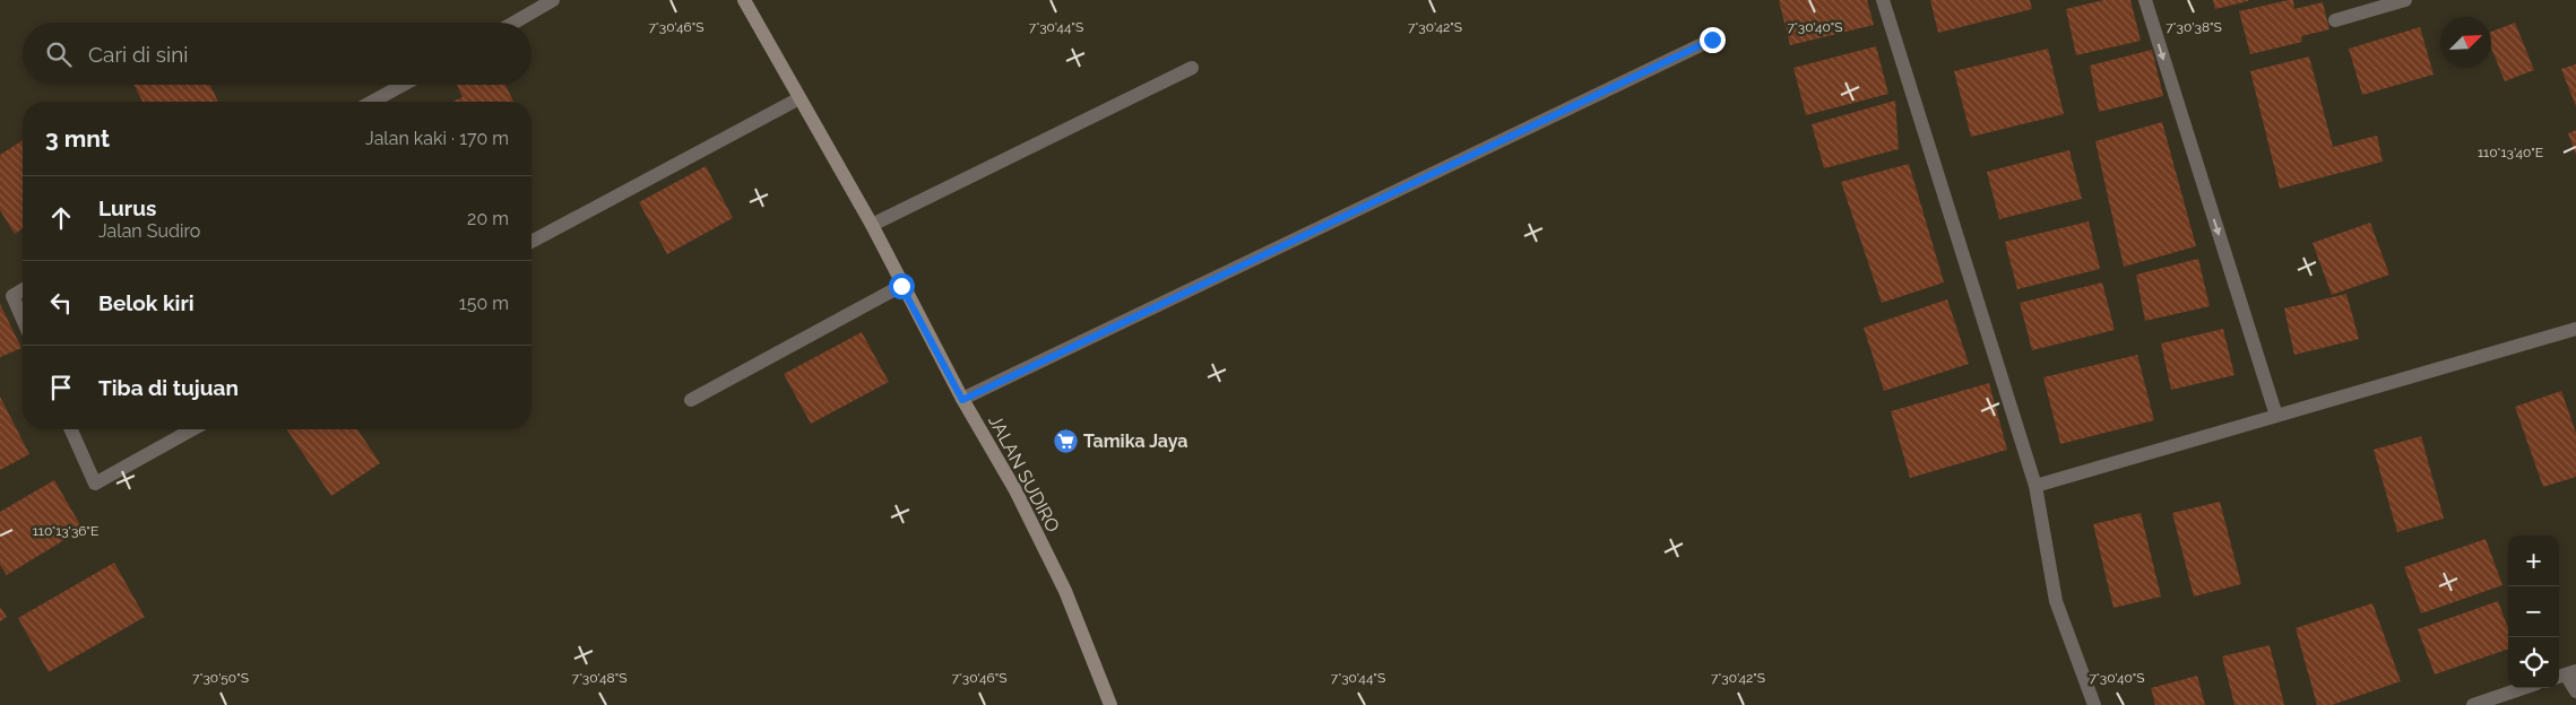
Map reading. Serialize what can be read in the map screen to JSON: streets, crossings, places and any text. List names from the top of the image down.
{
  "streets": {
    "street": ["JALAN SUDIRO"]
  },
  "places": {
    "supermarket": ["Tamika Jaya"]
  },
  "north": "top right",
  "page": {
    "search": "Cari di sini",
    "heading": ["3 mnt", "Jalan kaki · 170 m"],
    "list": [
      ["Lurus", "Jalan Sudiro", "20 m"],
      ["Belok kiri", "150 m"],
      "Tiba di tujuan"
    ],
    "map_buttons": ["+", "−"]
  },
  "coordinates": [
    "7°30'46\"S",
    "7°30'42\"S",
    "7°30'44\"S",
    "7°30'40\"S",
    "7°30'38\"S",
    "110°13'40\"E",
    "110°13'36\"E",
    "7°30'50\"S",
    "7°30'48\"S"
  ]
}
